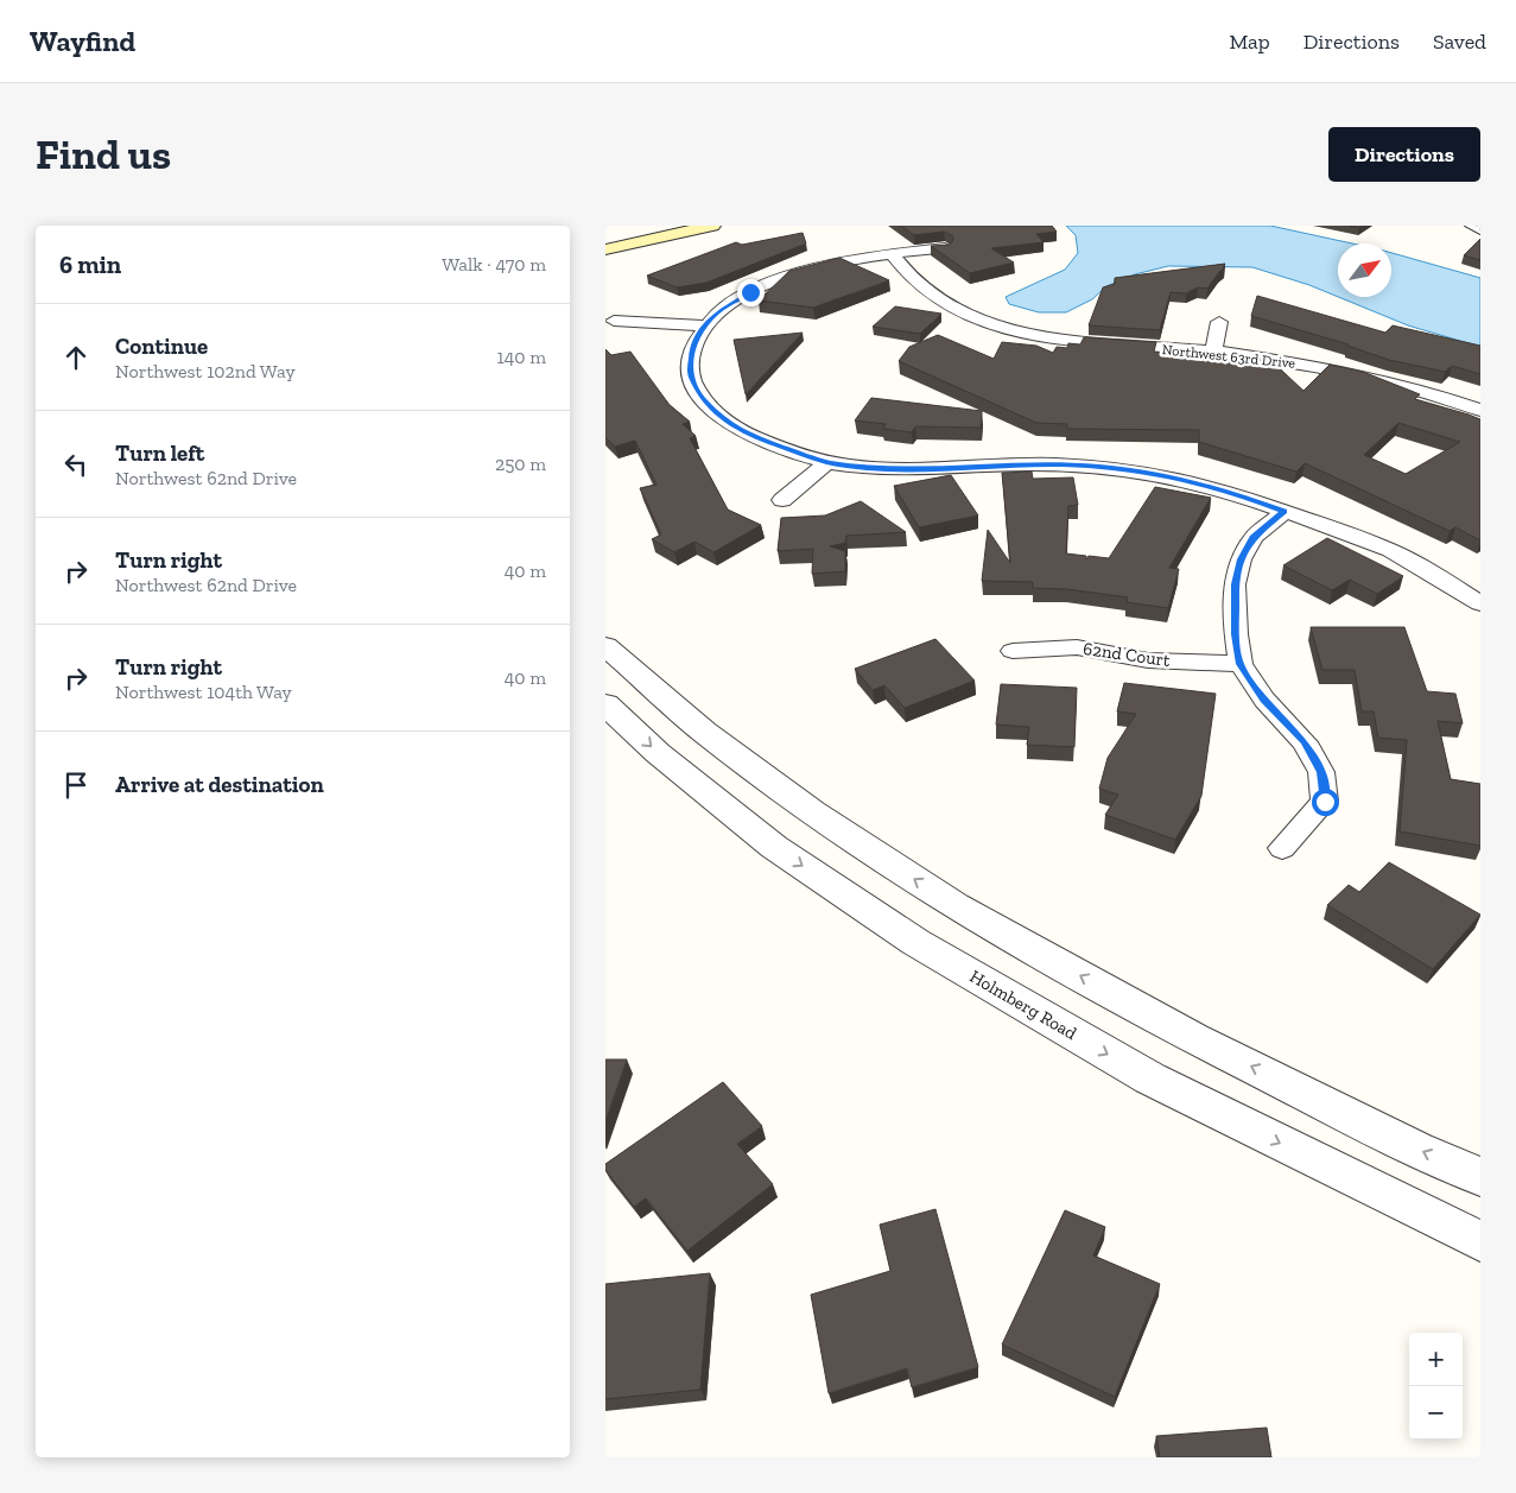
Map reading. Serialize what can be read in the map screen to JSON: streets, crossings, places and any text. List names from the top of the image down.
{
  "streets": {
    "street": ["Northwest 63rd Drive", "62nd Court", "Holmberg Road"]
  },
  "north": "top right",
  "page": {
    "header": "Wayfind",
    "nav": ["Map", "Directions", "Saved"],
    "buttons": "Directions",
    "title": "Find us",
    "heading": ["6 min", "Walk · 470 m"],
    "list": [
      ["Continue", "Northwest 102nd Way", "140 m"],
      ["Turn left", "Northwest 62nd Drive", "250 m"],
      ["Turn right", "Northwest 62nd Drive", "40 m"],
      ["Turn right", "Northwest 104th Way", "40 m"],
      "Arrive at destination"
    ],
    "map_buttons": ["+", "−"]
  }
}
